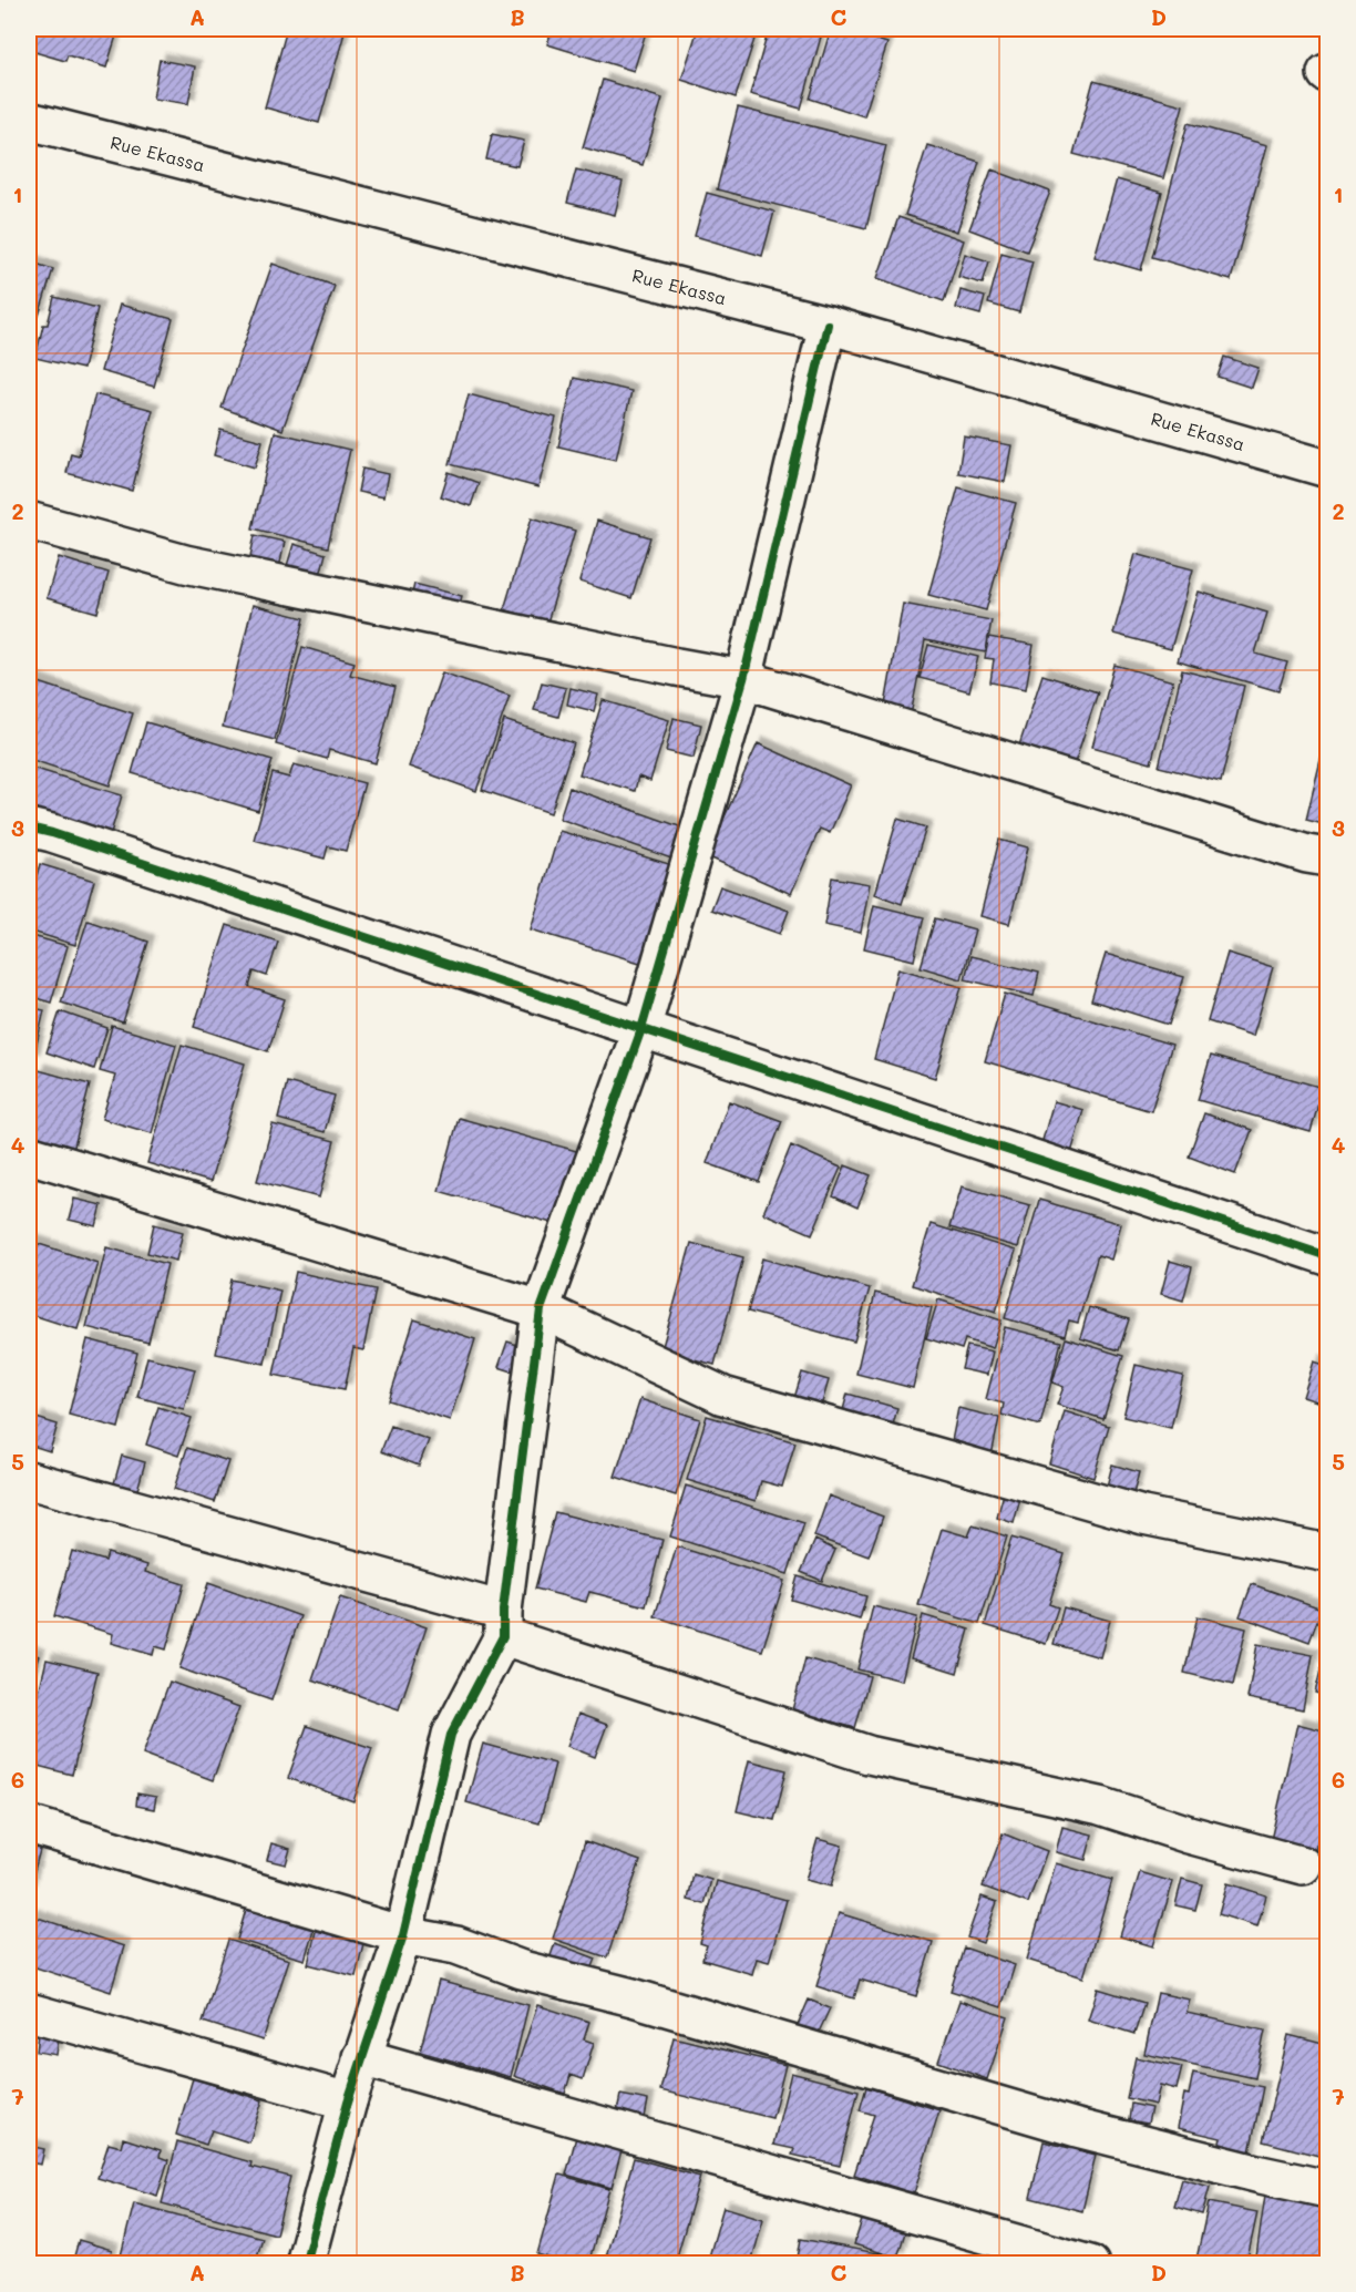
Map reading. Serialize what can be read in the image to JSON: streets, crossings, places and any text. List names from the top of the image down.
{
  "streets": {
    "street": ["Rue Ekassa"]
  },
  "grid": {
    "columns": [
      "A",
      "B",
      "C",
      "D"
    ],
    "rows": [
      "1",
      "2",
      "3",
      "4",
      "5",
      "6",
      "7"
    ]
  }
}
